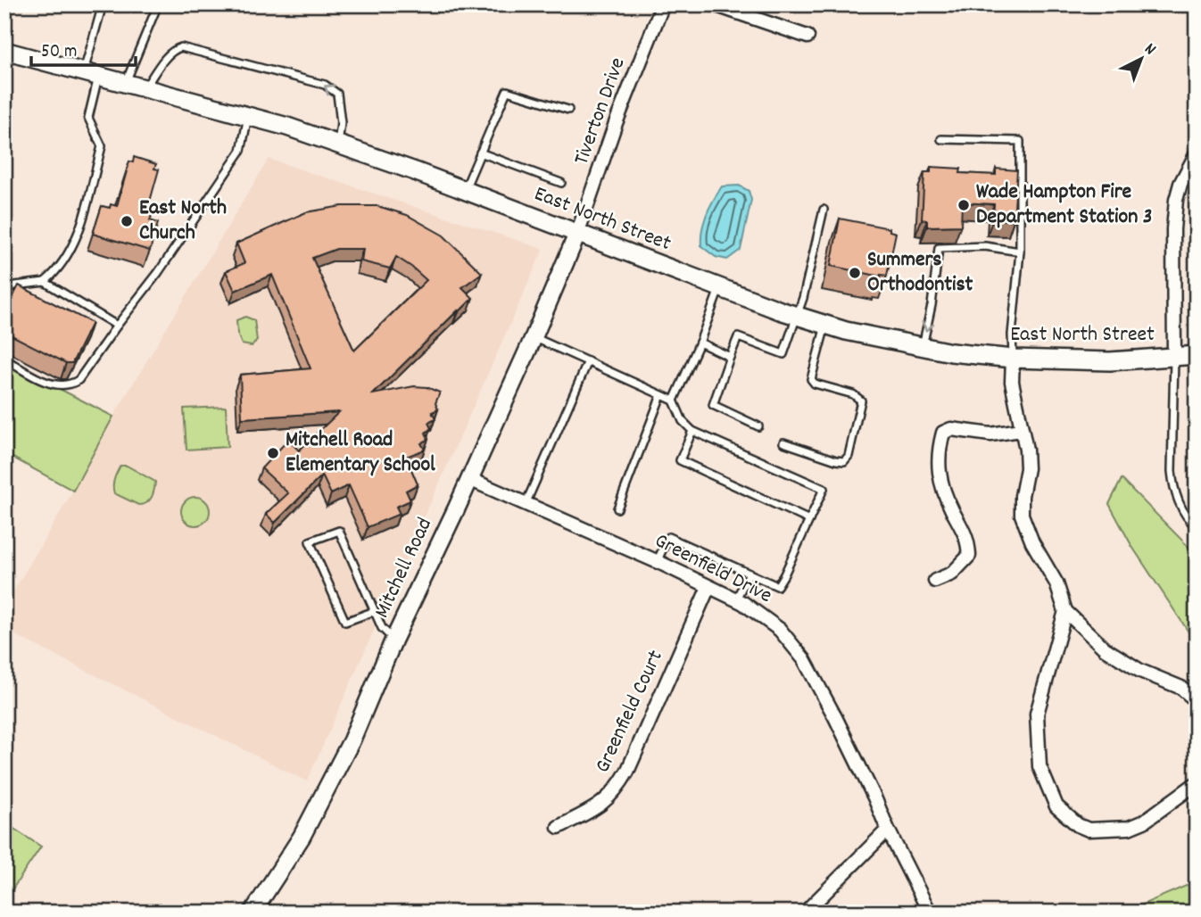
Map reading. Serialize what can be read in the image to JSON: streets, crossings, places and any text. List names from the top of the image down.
{
  "streets": {
    "main road": ["East North Street"],
    "street": [
      "Tiverton Drive",
      "Mitchell Road",
      "Greenfield Drive",
      "Greenfield Court"
    ]
  },
  "crossings": [
    ["Tiverton Drive", "East North Street"],
    ["Tiverton Drive", "Mitchell Road"],
    ["East North Street", "Mitchell Road"],
    ["Mitchell Road", "Greenfield Drive"],
    ["Greenfield Drive", "Greenfield Court"]
  ],
  "places": [
    "Wade Hampton Fire Department Station 3",
    "East North Church",
    "Summers Orthodontist",
    "Mitchell Road Elementary School"
  ],
  "scale_bar": "50 m",
  "north": "top right"
}
